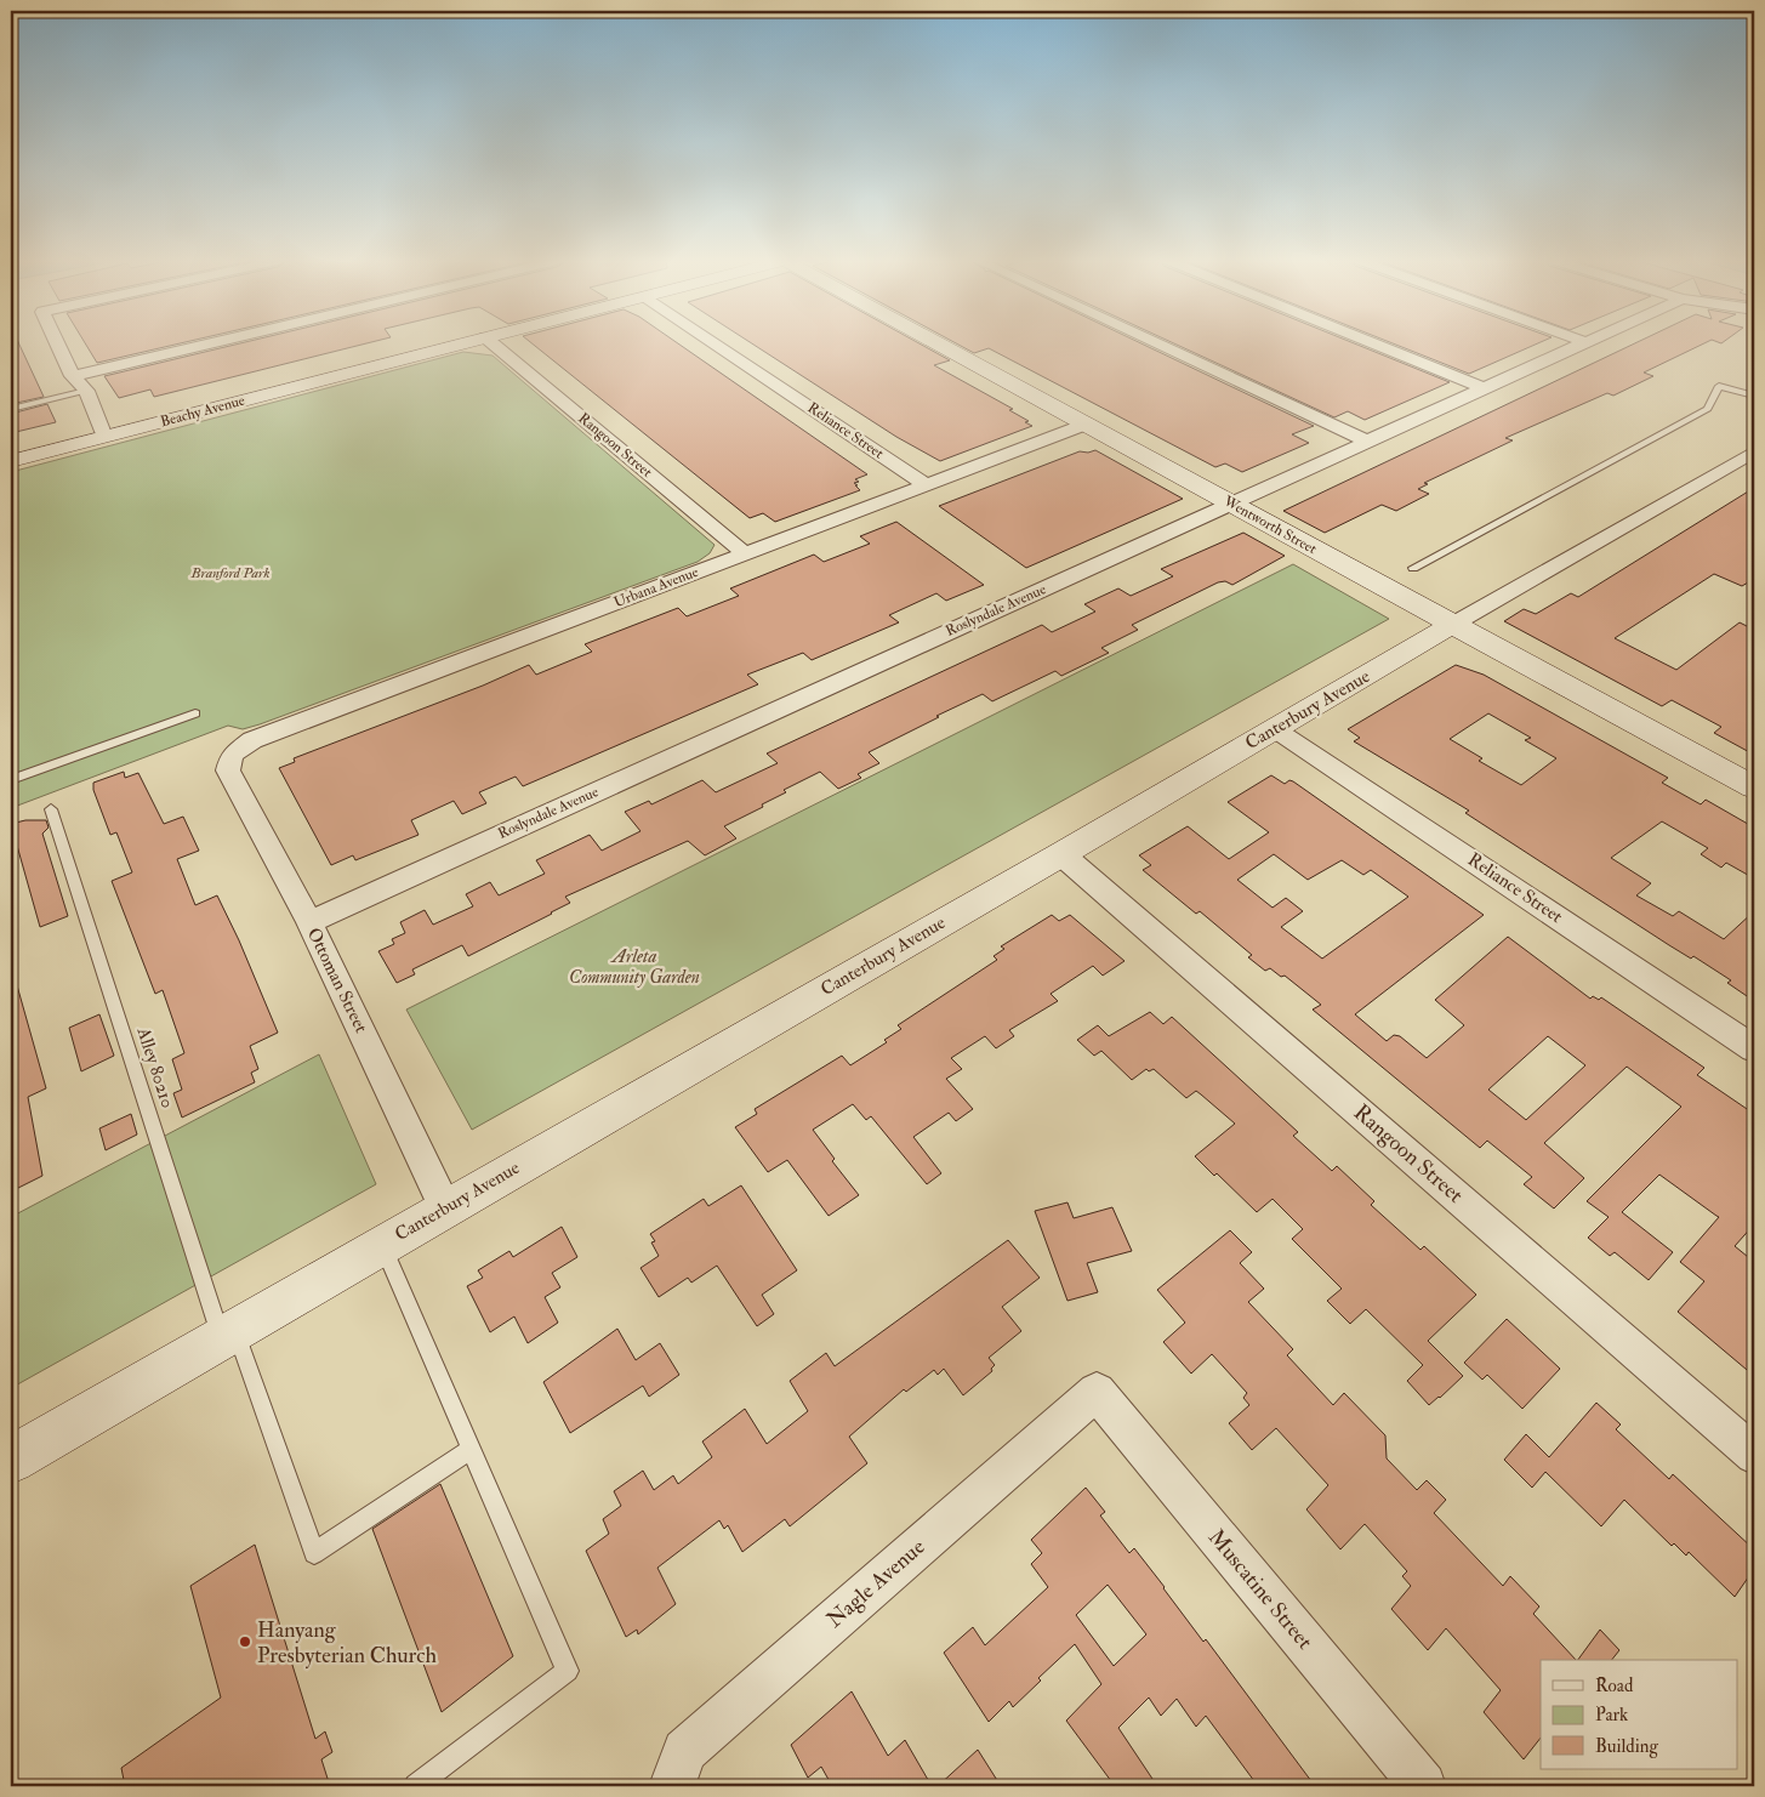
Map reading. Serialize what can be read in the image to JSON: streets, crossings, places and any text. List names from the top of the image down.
{
  "streets": {
    "street": [
      "Beachy Avenue",
      "Reliance Street",
      "Rangoon Street",
      "Wentworth Street",
      "Urbana Avenue",
      "Roslyndale Avenue",
      "Canterbury Avenue",
      "Ottoman Street",
      "Nagle Avenue",
      "Muscatine Street"
    ],
    "lane": ["Alley 80210"]
  },
  "crossings": [
    ["Reliance Street", "Urbana Avenue"],
    ["Reliance Street", "Canterbury Avenue"],
    ["Rangoon Street", "Urbana Avenue"],
    ["Rangoon Street", "Canterbury Avenue"],
    ["Wentworth Street", "Urbana Avenue"],
    ["Wentworth Street", "Roslyndale Avenue"],
    ["Wentworth Street", "Canterbury Avenue"],
    ["Urbana Avenue", "Ottoman Street"],
    ["Roslyndale Avenue", "Ottoman Street"],
    ["Canterbury Avenue", "Ottoman Street"],
    ["Canterbury Avenue", "Alley 80210"],
    ["Nagle Avenue", "Muscatine Street"]
  ],
  "parks": ["Branford Park", "Arleta Community Garden"],
  "places": ["Hanyang Presbyterian Church"],
  "legend": ["Road", "Park", "Building"]
}
